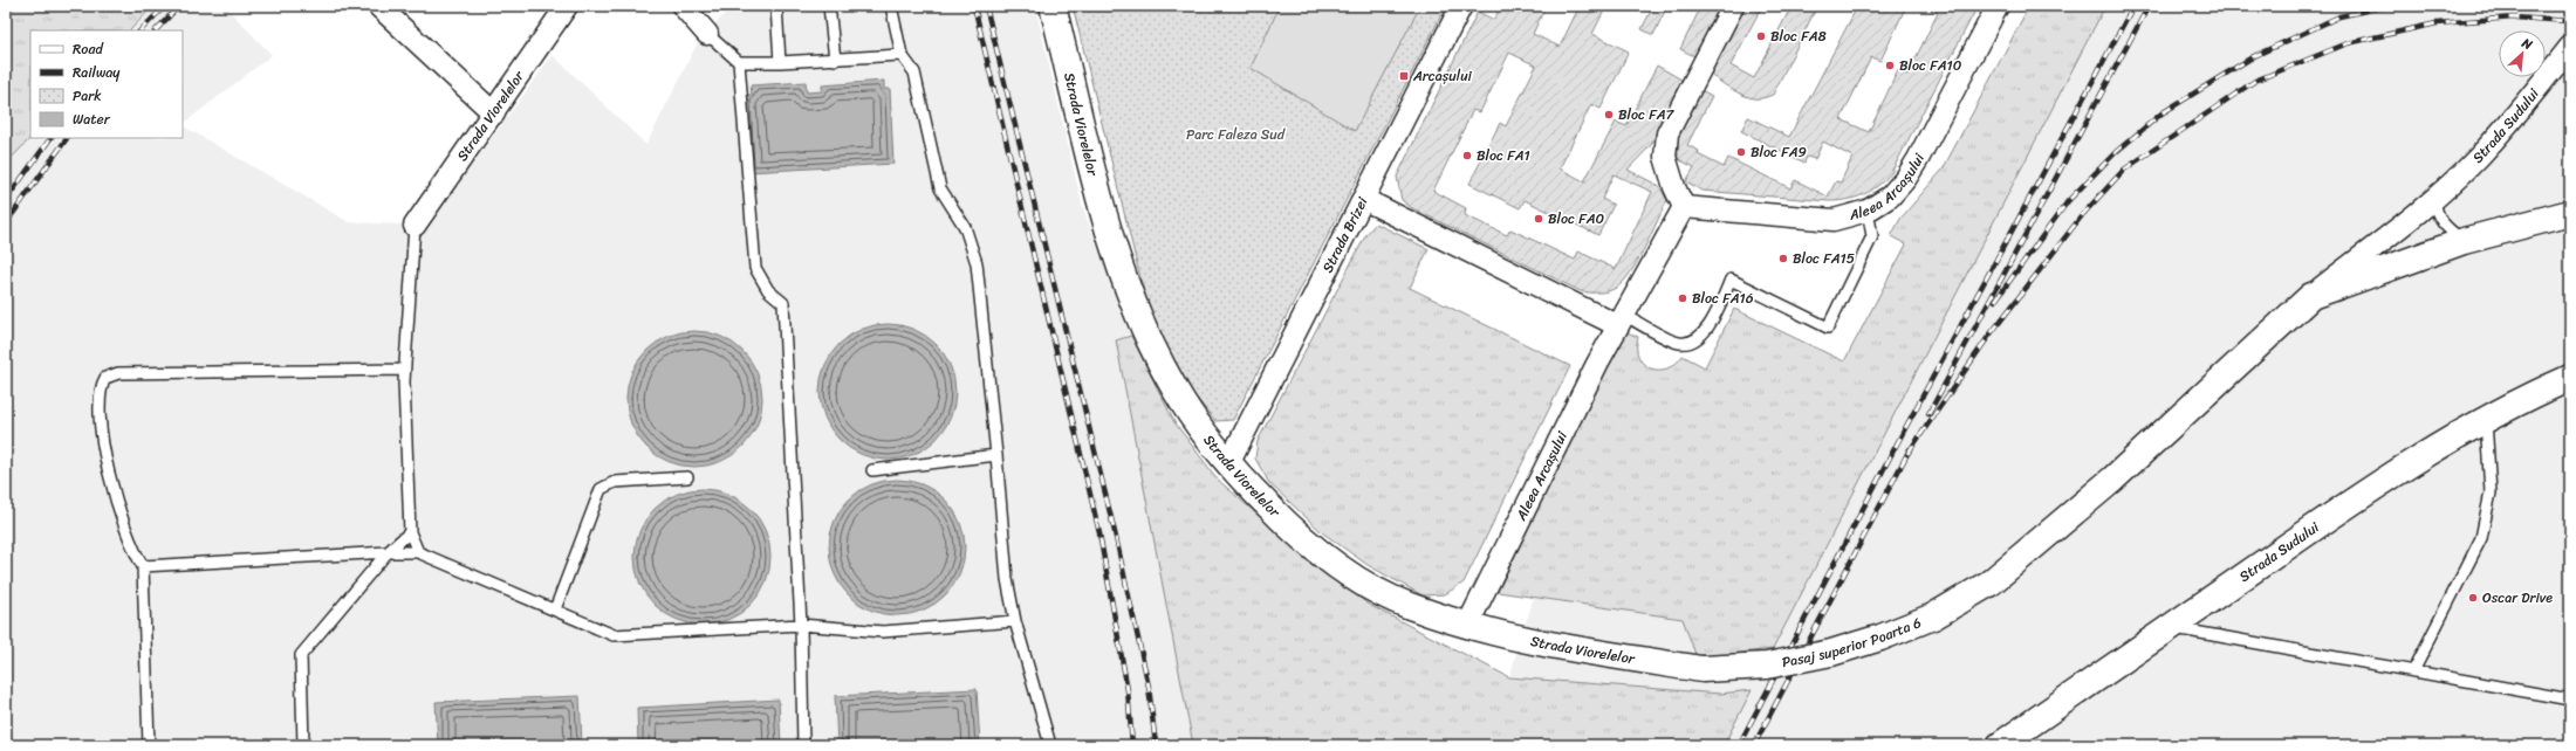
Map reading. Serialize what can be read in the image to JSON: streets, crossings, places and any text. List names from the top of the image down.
{
  "streets": {
    "street": [
      "Strada Viorelelor",
      "Strada Sudului",
      "Aleea Arcașului",
      "Strada Brizei",
      "Pasaj superior Poarta 6"
    ]
  },
  "crossings": [
    ["Strada Viorelelor", "Aleea Arcașului"],
    ["Strada Viorelelor", "Strada Brizei"],
    ["Strada Viorelelor", "Pasaj superior Poarta 6"],
    ["Strada Sudului", "Pasaj superior Poarta 6"]
  ],
  "parks": ["Parc Faleza Sud"],
  "places": {
    "other": [
      "Bloc FA8",
      "Bloc FA10",
      "Bloc FA7",
      "Bloc FA9",
      "Bloc FA1",
      "Bloc FA0",
      "Bloc FA15",
      "Bloc FA16",
      "Oscar Drive"
    ],
    "transit": ["Arcașului"]
  },
  "legend": [
    "Road",
    "Railway",
    "Park",
    "Water"
  ],
  "north": "top right"
}
